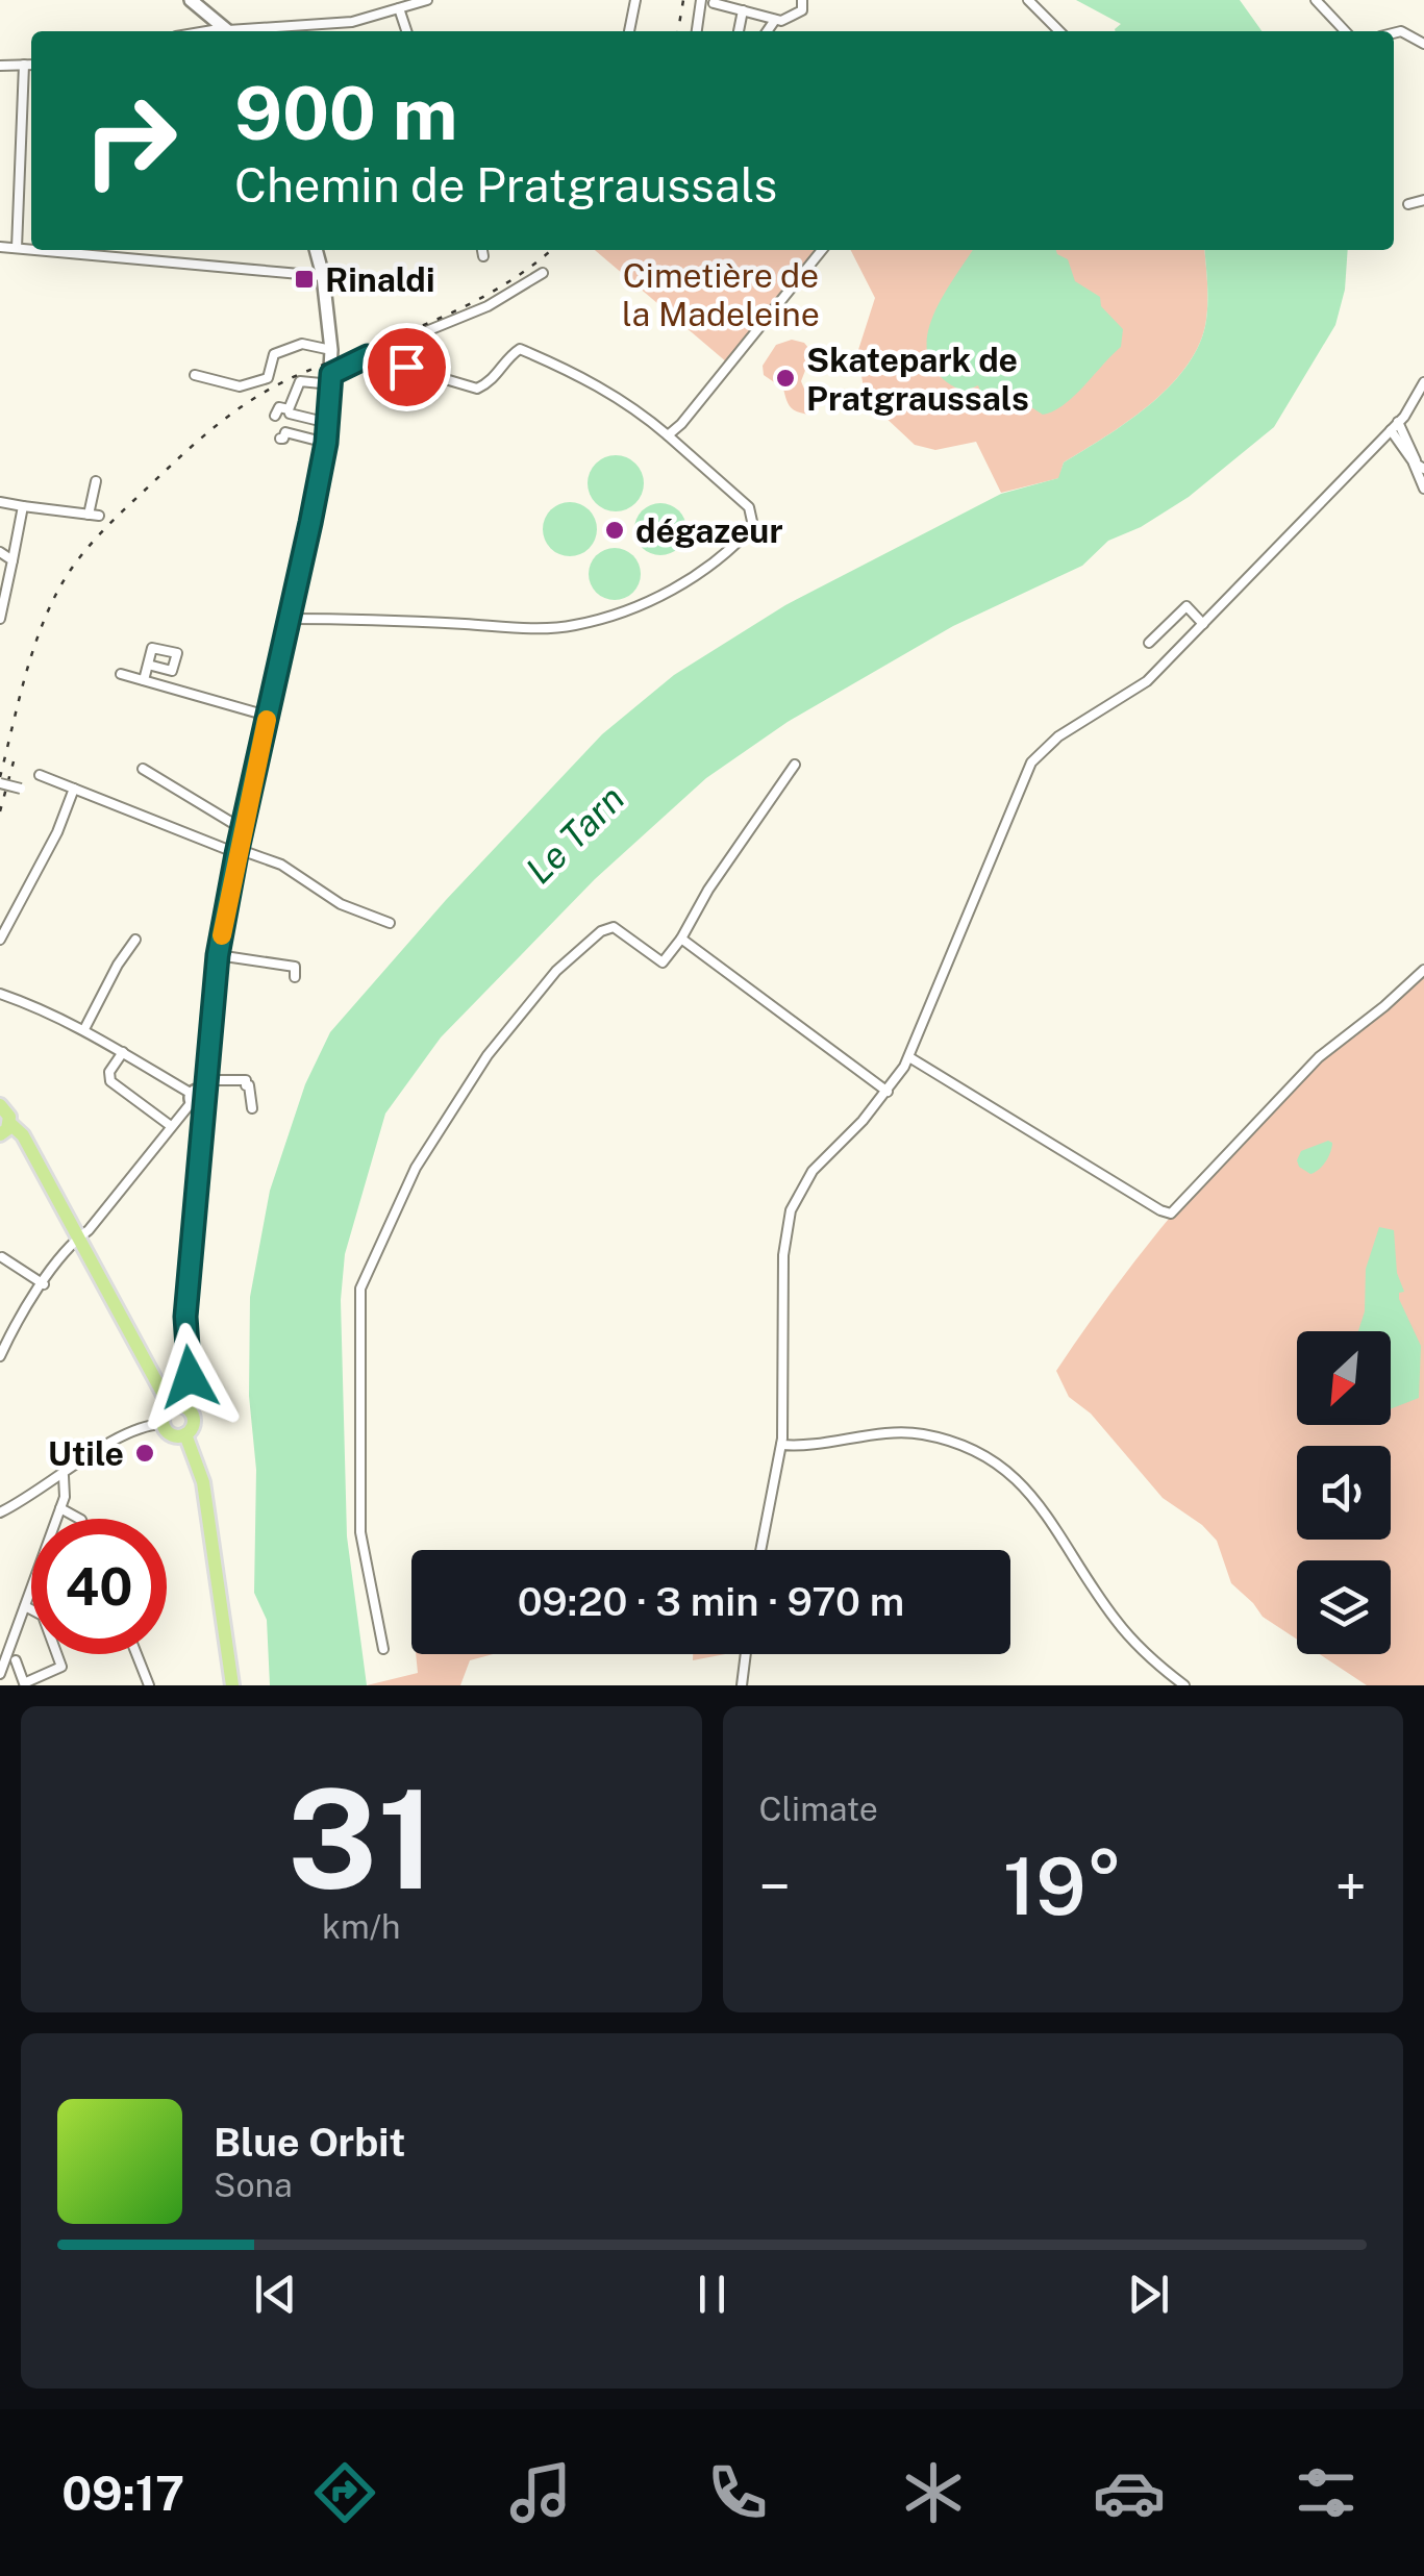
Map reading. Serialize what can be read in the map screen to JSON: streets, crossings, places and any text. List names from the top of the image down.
{
  "water": ["Le Tarn"],
  "parks": ["Cimetière de la Madeleine"],
  "places": {
    "transit": ["Rinaldi"],
    "other": ["Skatepark de Pratgraussals", "dégazeur", "Utile"]
  },
  "north": "bottom left",
  "page": {
    "turn": ["900 m", "Chemin de Pratgraussals"],
    "limit": "40",
    "trip": "09:20 · 3 min · 970 m",
    "tile": [
      ["31", "km/h"],
      "Climate"
    ],
    "heat": ["−", "19°", "+"],
    "song": ["Blue Orbit", "Sona"],
    "tabs": "09:17"
  }
}
